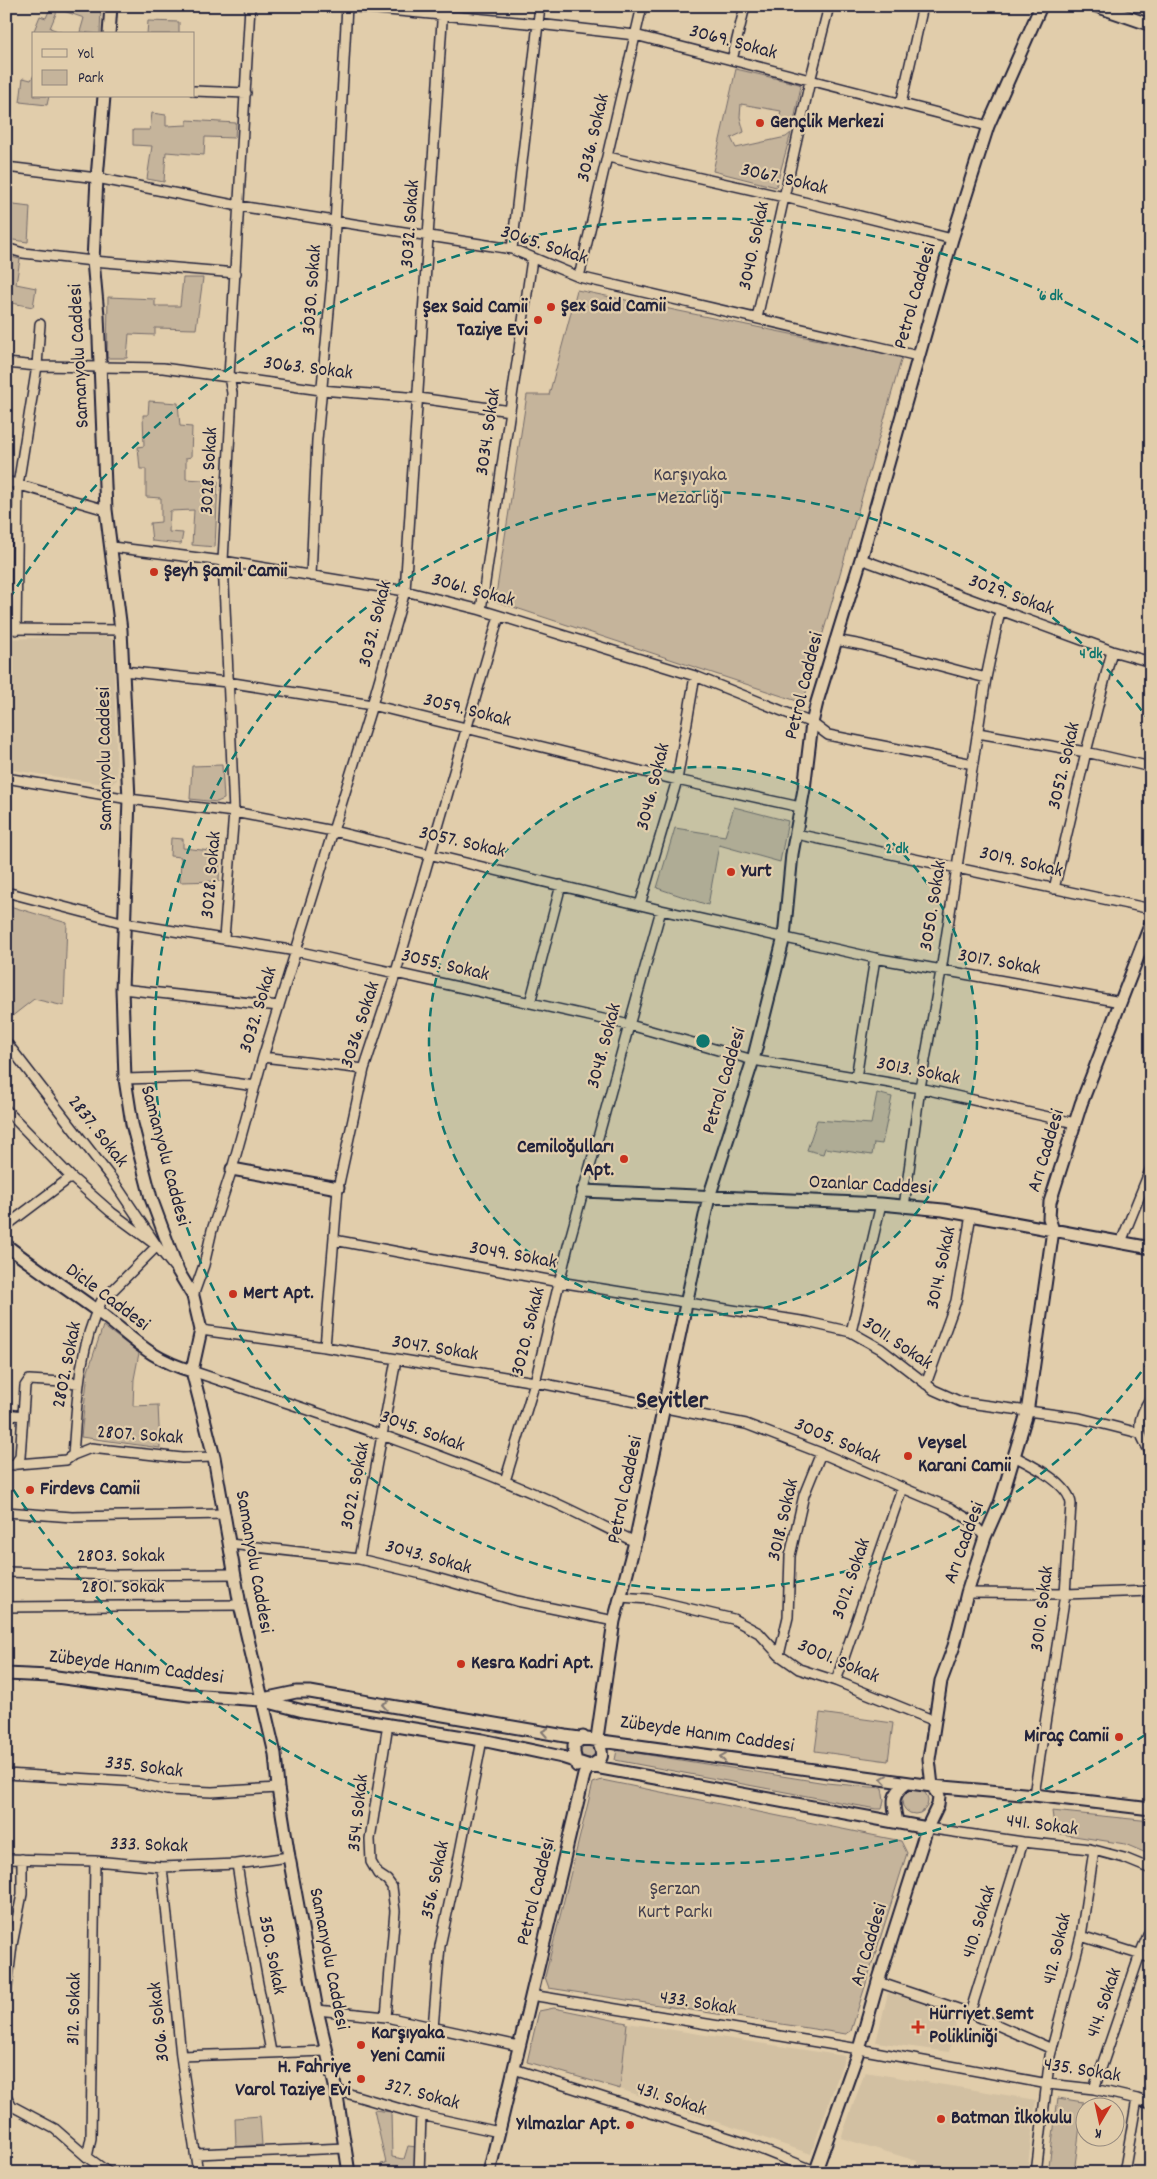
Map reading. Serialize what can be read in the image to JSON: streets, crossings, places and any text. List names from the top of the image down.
{
  "streets": {
    "street": [
      "3069. Sokak",
      "3036. Sokak",
      "3067. Sokak",
      "3032. Sokak",
      "3065. Sokak",
      "3040. Sokak",
      "3030. Sokak",
      "Petrol Caddesi",
      "Samanyolu Caddesi",
      "3063. Sokak",
      "3034. Sokak",
      "3028. Sokak",
      "3061. Sokak",
      "3029. Sokak",
      "3059. Sokak",
      "3052. Sokak",
      "3046. Sokak",
      "3057. Sokak",
      "3019. Sokak",
      "3050. Sokak",
      "3017. Sokak",
      "3055. Sokak",
      "3048. Sokak",
      "3013. Sokak",
      "2837. Sokak",
      "Arı Caddesi",
      "Ozanlar Caddesi",
      "3049. Sokak",
      "3014. Sokak",
      "Dicle Caddesi",
      "3020. Sokak",
      "3011. Sokak",
      "3047. Sokak",
      "2802. Sokak",
      "3045. Sokak",
      "2807. Sokak",
      "3005. Sokak",
      "3022. Sokak",
      "3018. Sokak",
      "2803. Sokak",
      "3043. Sokak",
      "3012. Sokak",
      "2801. Sokak",
      "3010. Sokak",
      "3001. Sokak",
      "Zübeyde Hanım Caddesi",
      "335. Sokak",
      "354. Sokak",
      "441. Sokak",
      "333. Sokak",
      "356. Sokak",
      "410. Sokak",
      "412. Sokak",
      "350. Sokak",
      "414. Sokak",
      "433. Sokak",
      "312. Sokak",
      "306. Sokak",
      "435. Sokak",
      "327. Sokak",
      "431. Sokak"
    ]
  },
  "crossings": [
    ["3069. Sokak", "3036. Sokak"],
    ["3069. Sokak", "3032. Sokak"],
    ["3069. Sokak", "3040. Sokak"],
    ["3069. Sokak", "3030. Sokak"],
    ["3069. Sokak", "Petrol Caddesi"],
    ["3036. Sokak", "3067. Sokak"],
    ["3036. Sokak", "3065. Sokak"],
    ["3036. Sokak", "3061. Sokak"],
    ["3036. Sokak", "3059. Sokak"],
    ["3036. Sokak", "3057. Sokak"],
    ["3036. Sokak", "3055. Sokak"],
    ["3036. Sokak", "3049. Sokak"],
    ["3036. Sokak", "3047. Sokak"],
    ["3067. Sokak", "3040. Sokak"],
    ["3067. Sokak", "Petrol Caddesi"],
    ["3032. Sokak", "3065. Sokak"],
    ["3032. Sokak", "Samanyolu Caddesi"],
    ["3032. Sokak", "3063. Sokak"],
    ["3032. Sokak", "3061. Sokak"],
    ["3032. Sokak", "3059. Sokak"],
    ["3032. Sokak", "3057. Sokak"],
    ["3032. Sokak", "3055. Sokak"],
    ["3065. Sokak", "3040. Sokak"],
    ["3065. Sokak", "3030. Sokak"],
    ["3065. Sokak", "Petrol Caddesi"],
    ["3065. Sokak", "Samanyolu Caddesi"],
    ["3065. Sokak", "3034. Sokak"],
    ["3065. Sokak", "3028. Sokak"],
    ["3030. Sokak", "3063. Sokak"],
    ["3030. Sokak", "3061. Sokak"],
    ["Petrol Caddesi", "3061. Sokak"],
    ["Petrol Caddesi", "3029. Sokak"],
    ["Petrol Caddesi", "3059. Sokak"],
    ["Petrol Caddesi", "3057. Sokak"],
    ["Petrol Caddesi", "3019. Sokak"],
    ["Petrol Caddesi", "3017. Sokak"],
    ["Petrol Caddesi", "3055. Sokak"],
    ["Petrol Caddesi", "3013. Sokak"],
    ["Petrol Caddesi", "Ozanlar Caddesi"],
    ["Petrol Caddesi", "3049. Sokak"],
    ["Petrol Caddesi", "3011. Sokak"],
    ["Petrol Caddesi", "3047. Sokak"],
    ["Petrol Caddesi", "3045. Sokak"],
    ["Petrol Caddesi", "3005. Sokak"],
    ["Petrol Caddesi", "3043. Sokak"],
    ["Petrol Caddesi", "3001. Sokak"],
    ["Petrol Caddesi", "Zübeyde Hanım Caddesi"],
    ["Petrol Caddesi", "433. Sokak"],
    ["Petrol Caddesi", "327. Sokak"],
    ["Petrol Caddesi", "431. Sokak"],
    ["Samanyolu Caddesi", "3063. Sokak"],
    ["Samanyolu Caddesi", "3061. Sokak"],
    ["Samanyolu Caddesi", "3059. Sokak"],
    ["Samanyolu Caddesi", "3057. Sokak"],
    ["Samanyolu Caddesi", "3055. Sokak"],
    ["Samanyolu Caddesi", "Dicle Caddesi"],
    ["Samanyolu Caddesi", "3047. Sokak"],
    ["Samanyolu Caddesi", "3045. Sokak"],
    ["Samanyolu Caddesi", "2807. Sokak"],
    ["Samanyolu Caddesi", "2803. Sokak"],
    ["Samanyolu Caddesi", "3043. Sokak"],
    ["Samanyolu Caddesi", "2801. Sokak"],
    ["Samanyolu Caddesi", "Zübeyde Hanım Caddesi"],
    ["Samanyolu Caddesi", "335. Sokak"],
    ["Samanyolu Caddesi", "333. Sokak"],
    ["Samanyolu Caddesi", "327. Sokak"],
    ["3063. Sokak", "3034. Sokak"],
    ["3063. Sokak", "3028. Sokak"],
    ["3034. Sokak", "3061. Sokak"],
    ["3028. Sokak", "3061. Sokak"],
    ["3028. Sokak", "3059. Sokak"],
    ["3028. Sokak", "3057. Sokak"],
    ["3028. Sokak", "3055. Sokak"],
    ["3061. Sokak", "3046. Sokak"],
    ["3061. Sokak", "3050. Sokak"],
    ["3029. Sokak", "3052. Sokak"],
    ["3029. Sokak", "3050. Sokak"],
    ["3059. Sokak", "3046. Sokak"],
    ["3052. Sokak", "3019. Sokak"],
    ["3046. Sokak", "3057. Sokak"],
    ["3057. Sokak", "3017. Sokak"],
    ["3057. Sokak", "3048. Sokak"],
    ["3019. Sokak", "3050. Sokak"],
    ["3050. Sokak", "3017. Sokak"],
    ["3050. Sokak", "3013. Sokak"],
    ["3050. Sokak", "Ozanlar Caddesi"],
    ["3017. Sokak", "Arı Caddesi"],
    ["3055. Sokak", "3048. Sokak"],
    ["3055. Sokak", "3013. Sokak"],
    ["3048. Sokak", "Ozanlar Caddesi"],
    ["3048. Sokak", "3020. Sokak"],
    ["3013. Sokak", "Arı Caddesi"],
    ["2837. Sokak", "2802. Sokak"],
    ["Arı Caddesi", "Ozanlar Caddesi"],
    ["Arı Caddesi", "3011. Sokak"],
    ["Arı Caddesi", "3005. Sokak"],
    ["Arı Caddesi", "3010. Sokak"],
    ["Arı Caddesi", "3001. Sokak"],
    ["Arı Caddesi", "Zübeyde Hanım Caddesi"],
    ["Arı Caddesi", "441. Sokak"],
    ["Arı Caddesi", "433. Sokak"],
    ["Arı Caddesi", "435. Sokak"],
    ["Arı Caddesi", "431. Sokak"],
    ["Ozanlar Caddesi", "3014. Sokak"],
    ["Ozanlar Caddesi", "3020. Sokak"],
    ["3049. Sokak", "3020. Sokak"],
    ["3049. Sokak", "3011. Sokak"],
    ["3014. Sokak", "3011. Sokak"],
    ["Dicle Caddesi", "2802. Sokak"],
    ["Dicle Caddesi", "3045. Sokak"],
    ["3020. Sokak", "3047. Sokak"],
    ["3020. Sokak", "3045. Sokak"],
    ["3047. Sokak", "3005. Sokak"],
    ["3047. Sokak", "3022. Sokak"],
    ["2802. Sokak", "2807. Sokak"],
    ["3045. Sokak", "3022. Sokak"],
    ["3005. Sokak", "3018. Sokak"],
    ["3005. Sokak", "3012. Sokak"],
    ["3022. Sokak", "3043. Sokak"],
    ["3018. Sokak", "3001. Sokak"],
    ["3012. Sokak", "3001. Sokak"],
    ["3010. Sokak", "Zübeyde Hanım Caddesi"],
    ["Zübeyde Hanım Caddesi", "354. Sokak"],
    ["Zübeyde Hanım Caddesi", "441. Sokak"],
    ["Zübeyde Hanım Caddesi", "356. Sokak"],
    ["441. Sokak", "410. Sokak"],
    ["441. Sokak", "412. Sokak"],
    ["333. Sokak", "350. Sokak"],
    ["333. Sokak", "312. Sokak"],
    ["333. Sokak", "306. Sokak"],
    ["412. Sokak", "435. Sokak"],
    ["414. Sokak", "435. Sokak"],
    ["433. Sokak", "435. Sokak"]
  ],
  "districts": ["Seyitler"],
  "parks": ["Karşıyaka Mezarlığı", "Şerzan Kurt Parkı"],
  "places": {
    "other": [
      "Gençlik Merkezi",
      "Şex Said Camii",
      "Şex Said Camii Taziye Evi",
      "Şeyh Şamil Camii",
      "Yurt",
      "Cemiloğulları Apt.",
      "Mert Apt.",
      "Veysel Karani Camii",
      "Firdevs Camii",
      "Kesra Kadri Apt.",
      "Miraç Camii",
      "Karşıyaka Yeni Camii",
      "H. Fahriye Varol Taziye Evi",
      "Batman İlkokulu",
      "Yılmazlar Apt."
    ],
    "health": ["Hürriyet Semt Polikliniği"]
  },
  "legend": ["Yol", "Park"],
  "north": "bottom",
  "rings": ["6 dk", "4 dk", "2 dk"]
}
